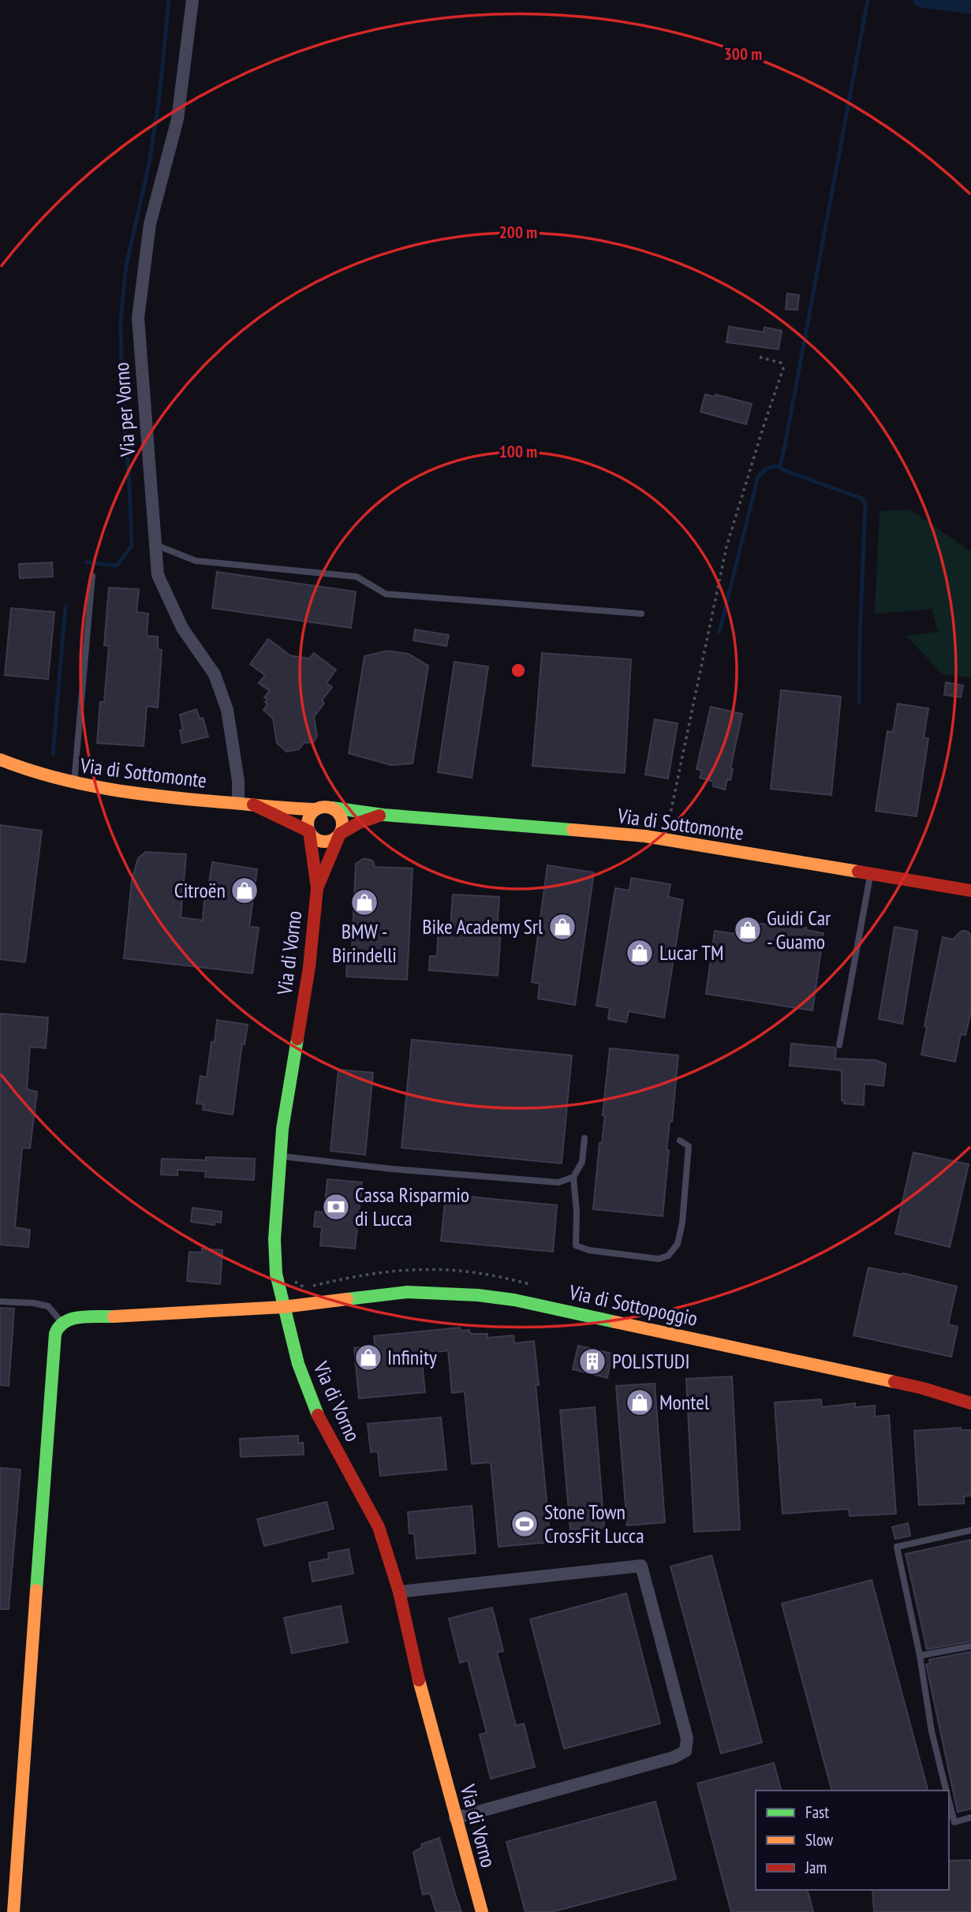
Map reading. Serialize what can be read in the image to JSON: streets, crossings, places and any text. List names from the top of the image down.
{
  "streets": {
    "street": [
      "Via per Vorno",
      "Via di Sottomonte",
      "Via di Vorno",
      "Via di Sottopoggio"
    ]
  },
  "crossings": [
    ["Via per Vorno", "Via di Sottomonte"],
    ["Via di Sottomonte", "Via di Vorno"],
    ["Via di Vorno", "Via di Sottopoggio"]
  ],
  "places": {
    "shop": [
      "Citroën",
      "BMW - Birindelli",
      "Bike Academy Srl",
      "Guidi Car - Guamo",
      "Lucar TM",
      "Infinity",
      "Montel"
    ],
    "bank": ["Cassa Risparmio di Lucca"],
    "building": ["POLISTUDI"],
    "sports": ["Stone Town CrossFit Lucca"]
  },
  "legend": ["Fast", "Slow", "Jam"],
  "rings": ["300 m", "200 m", "100 m"]
}
